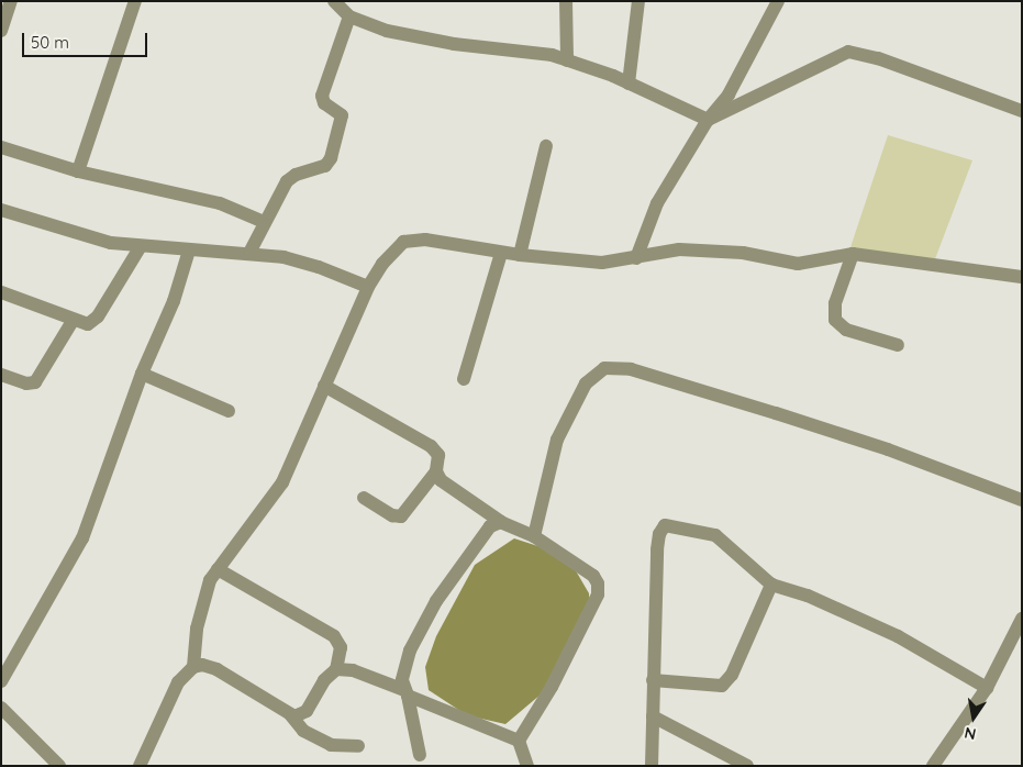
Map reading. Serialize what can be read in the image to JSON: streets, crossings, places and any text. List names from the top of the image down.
{
  "scale_bar": "50 m",
  "north": "bottom"
}
